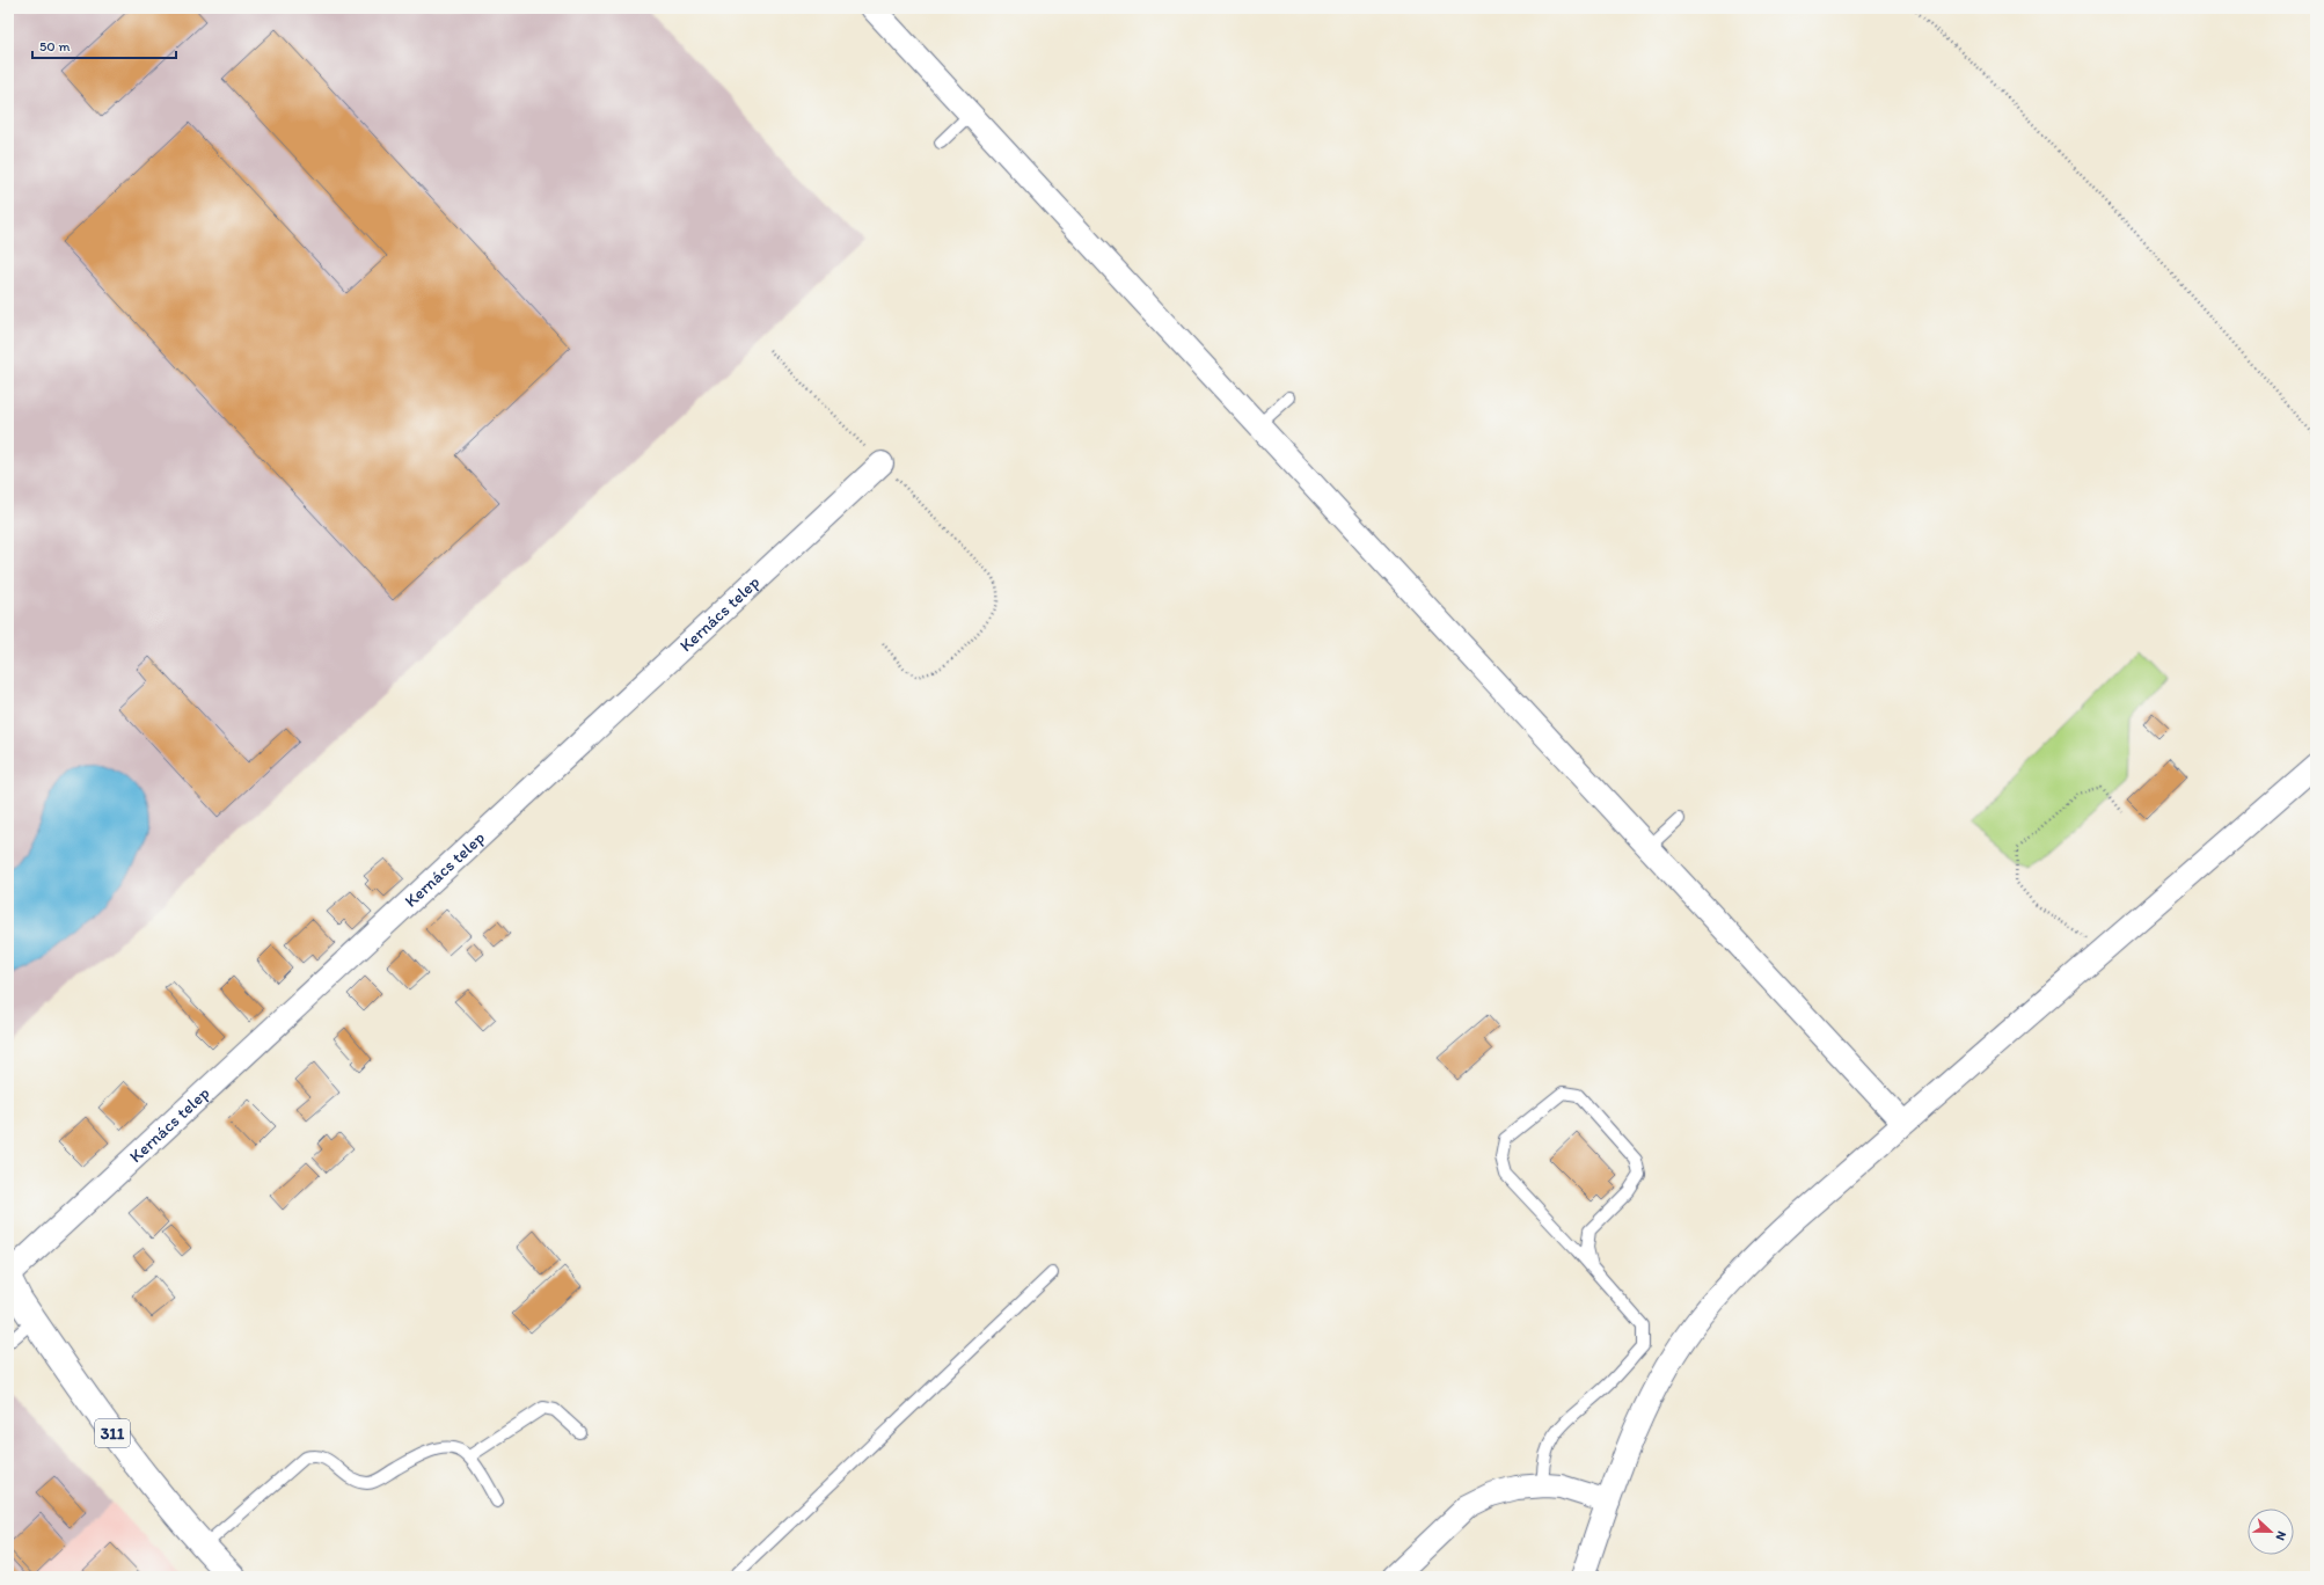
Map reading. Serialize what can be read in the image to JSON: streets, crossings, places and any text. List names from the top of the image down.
{
  "streets": {
    "main road": ["311"],
    "street": ["Kernács telep"]
  },
  "crossings": [
    ["Kernács telep", "311"]
  ],
  "scale_bar": "50 m",
  "north": "right"
}
